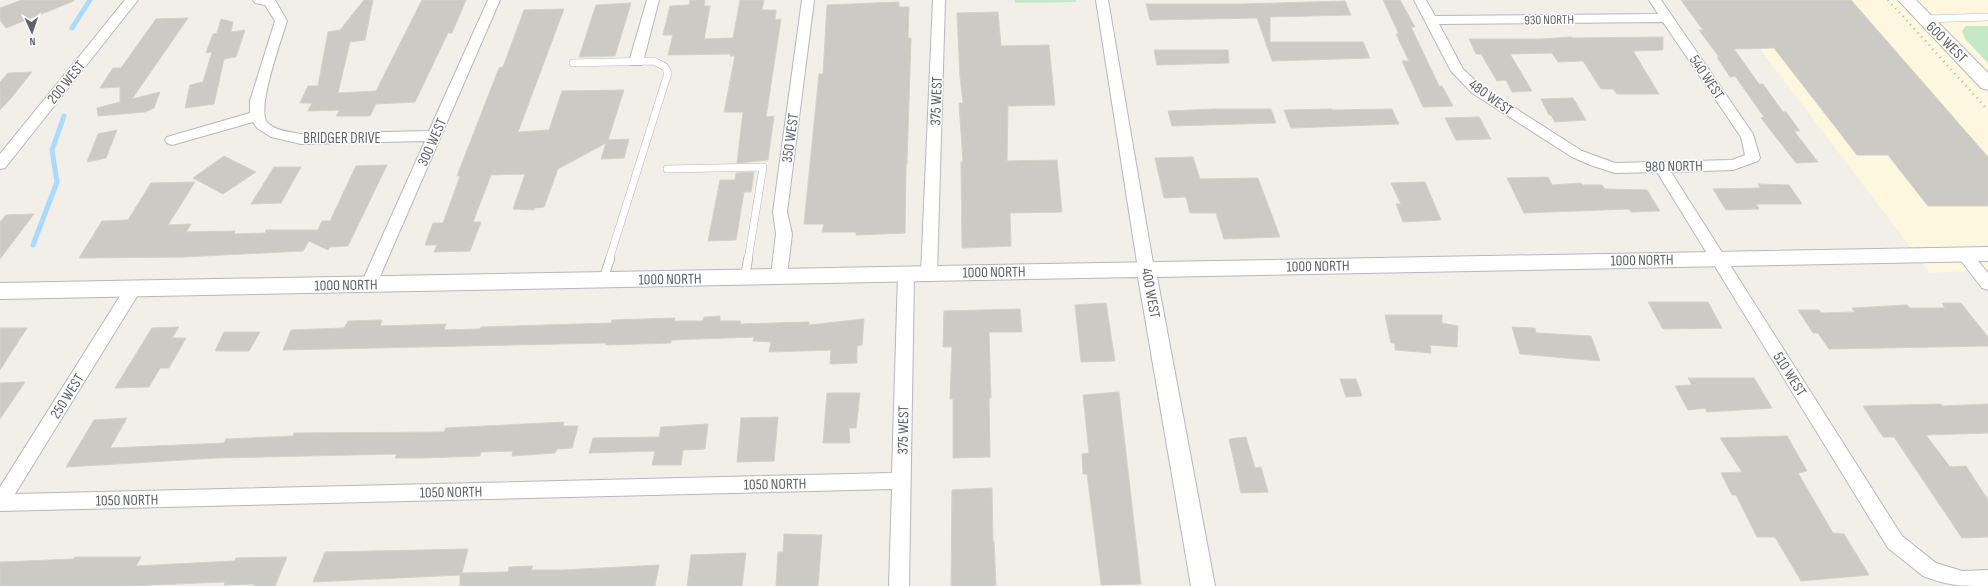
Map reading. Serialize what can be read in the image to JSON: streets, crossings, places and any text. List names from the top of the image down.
{
  "streets": {
    "main road": ["600 WEST"],
    "street": [
      "930 NORTH",
      "540 WEST",
      "200 WEST",
      "480 WEST",
      "375 WEST",
      "BRIDGER DRIVE",
      "350 WEST",
      "300 WEST",
      "980 NORTH",
      "1000 NORTH",
      "400 WEST",
      "510 WEST",
      "250 WEST",
      "1050 NORTH"
    ]
  },
  "crossings": [
    ["930 NORTH", "540 WEST"],
    ["930 NORTH", "480 WEST"],
    ["540 WEST", "980 NORTH"],
    ["480 WEST", "980 NORTH"],
    ["375 WEST", "1000 NORTH"],
    ["375 WEST", "1050 NORTH"],
    ["BRIDGER DRIVE", "300 WEST"],
    ["350 WEST", "1000 NORTH"],
    ["300 WEST", "1000 NORTH"],
    ["980 NORTH", "510 WEST"],
    ["1000 NORTH", "400 WEST"],
    ["1000 NORTH", "510 WEST"],
    ["1000 NORTH", "250 WEST"],
    ["250 WEST", "1050 NORTH"]
  ],
  "north": "bottom"
}
